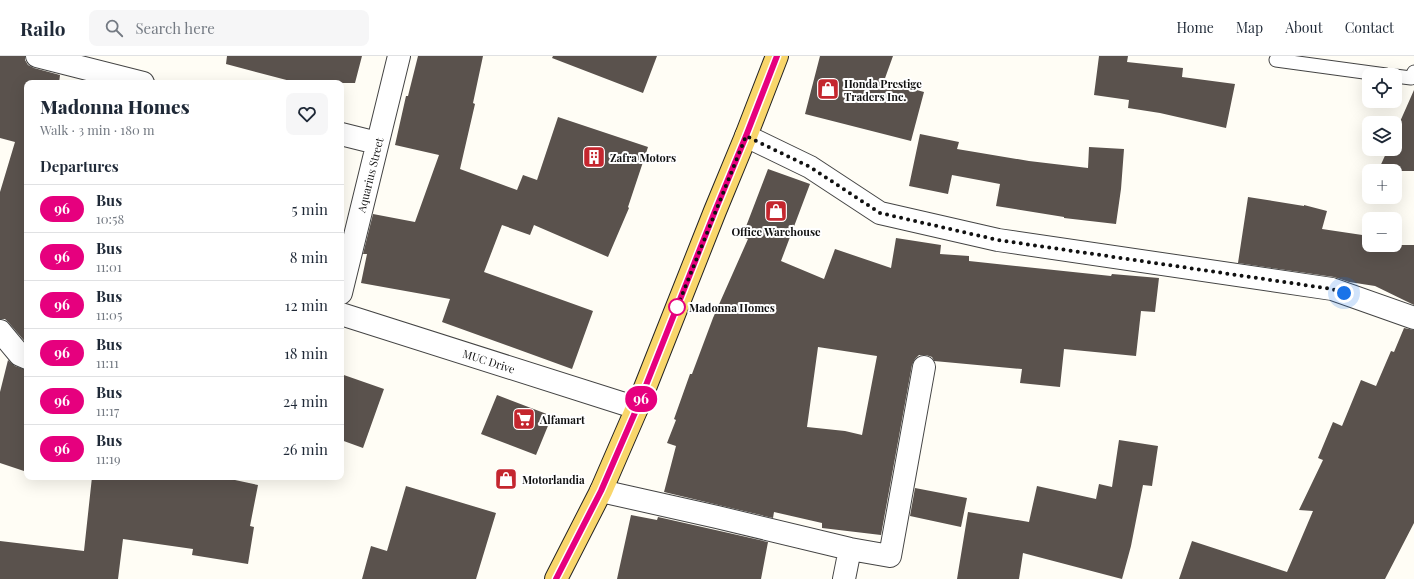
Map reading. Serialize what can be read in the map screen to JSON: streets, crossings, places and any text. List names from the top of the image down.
{
  "streets": {
    "street": ["Aquarius Street", "MUC Drive"]
  },
  "places": {
    "shop": ["Honda Prestige Traders Inc.", "Office Warehouse", "Motorlandia"],
    "building": ["Zafra Motors"],
    "other": ["Madonna Homes"],
    "supermarket": ["Alfamart"]
  },
  "lines": ["bus line 96"],
  "page": {
    "header": "Railo",
    "search": "Search here",
    "nav": [
      "Home",
      "Map",
      "About",
      "Contact"
    ],
    "on_map": "96",
    "map_buttons": ["+", "−"],
    "heading": [
      ["Madonna Homes", "Walk · 3 min · 180 m"],
      "Departures"
    ],
    "list": [
      {
        "mark": "96",
        "name": "Bus",
        "note": "10:58",
        "value": "5 min"
      },
      {
        "mark": "96",
        "name": "Bus",
        "note": "11:01",
        "value": "8 min"
      },
      {
        "mark": "96",
        "name": "Bus",
        "note": "11:05",
        "value": "12 min"
      },
      {
        "mark": "96",
        "name": "Bus",
        "note": "11:11",
        "value": "18 min"
      },
      {
        "mark": "96",
        "name": "Bus",
        "note": "11:17",
        "value": "24 min"
      },
      {
        "mark": "96",
        "name": "Bus",
        "note": "11:19",
        "value": "26 min"
      }
    ]
  }
}
